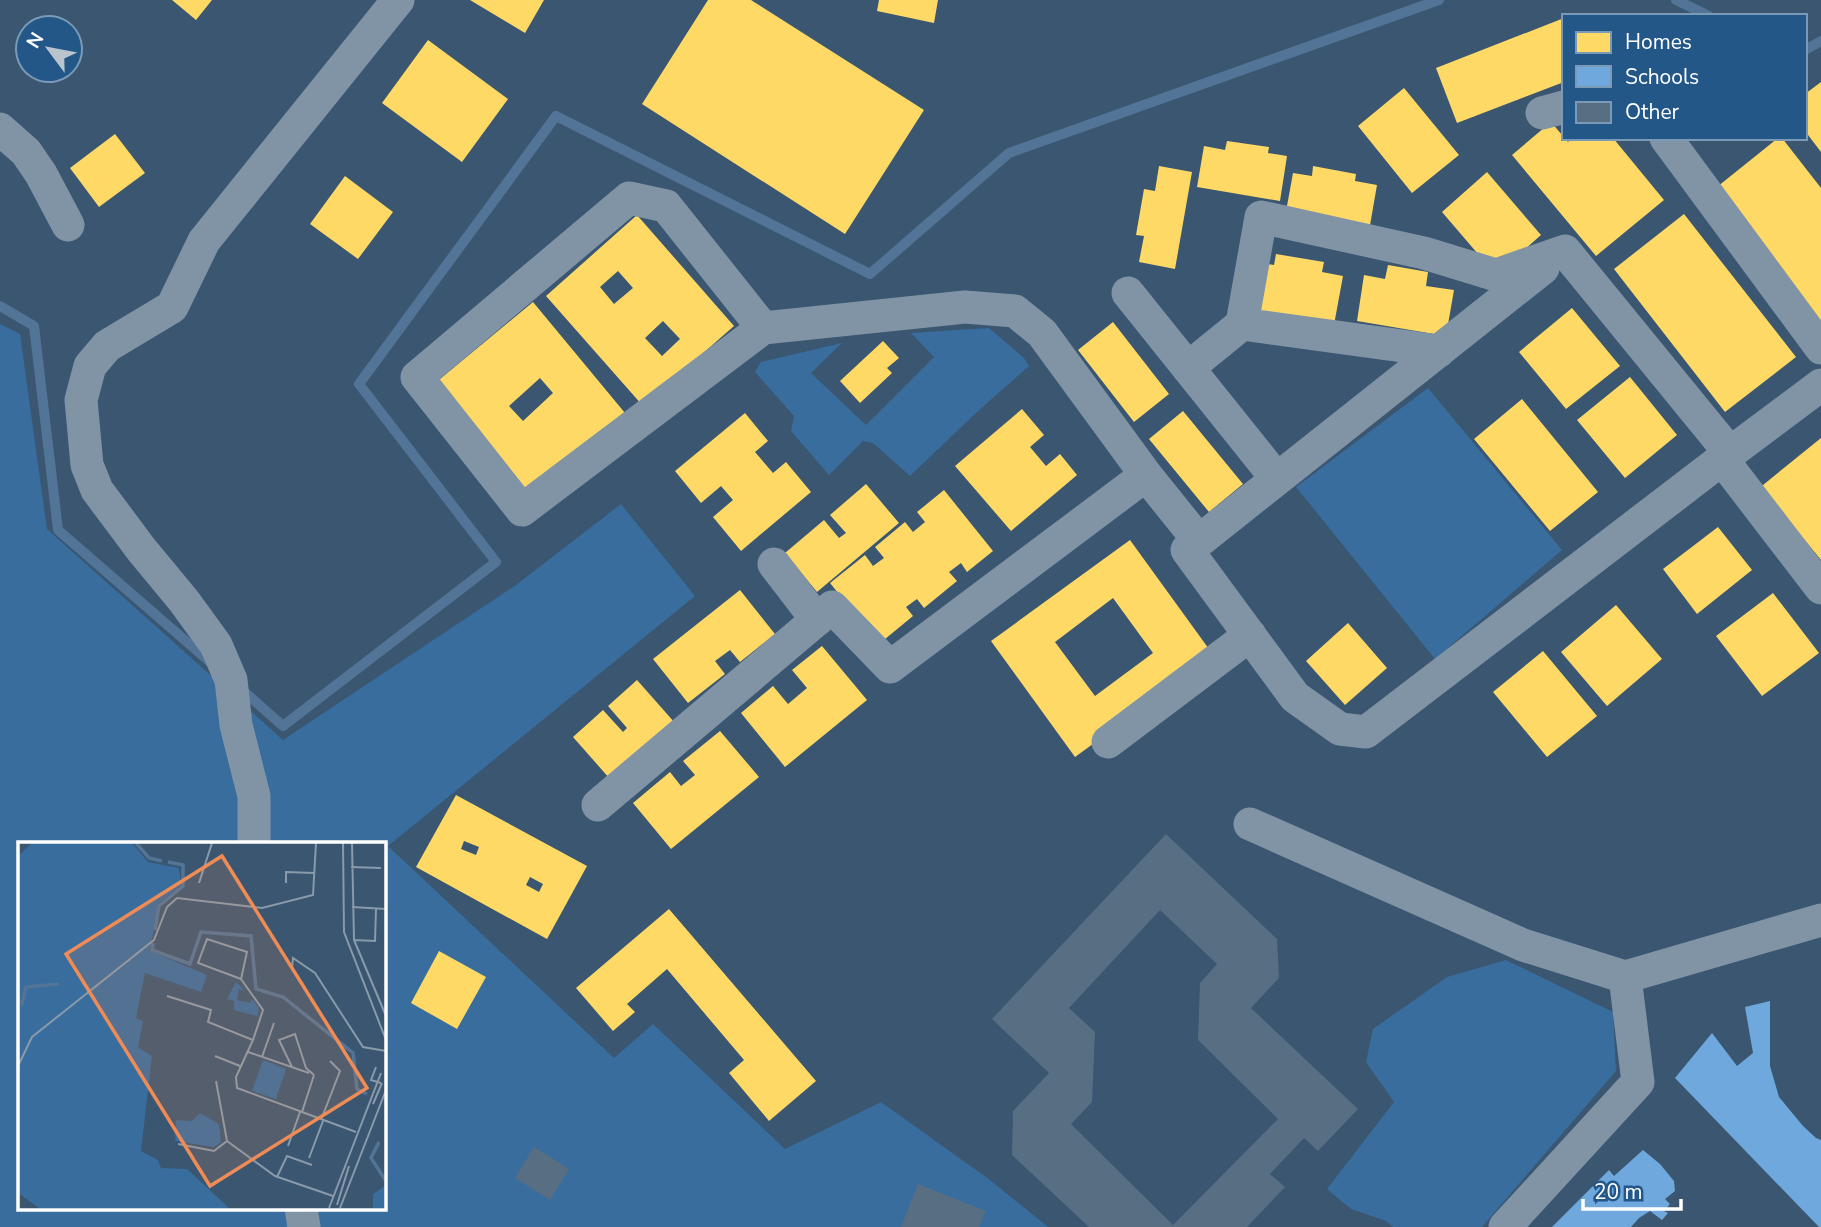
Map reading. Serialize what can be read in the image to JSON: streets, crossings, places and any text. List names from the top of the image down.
{
  "legend": ["Homes", "Schools", "Other"],
  "scale_bar": "20 m",
  "north": "top left"
}
